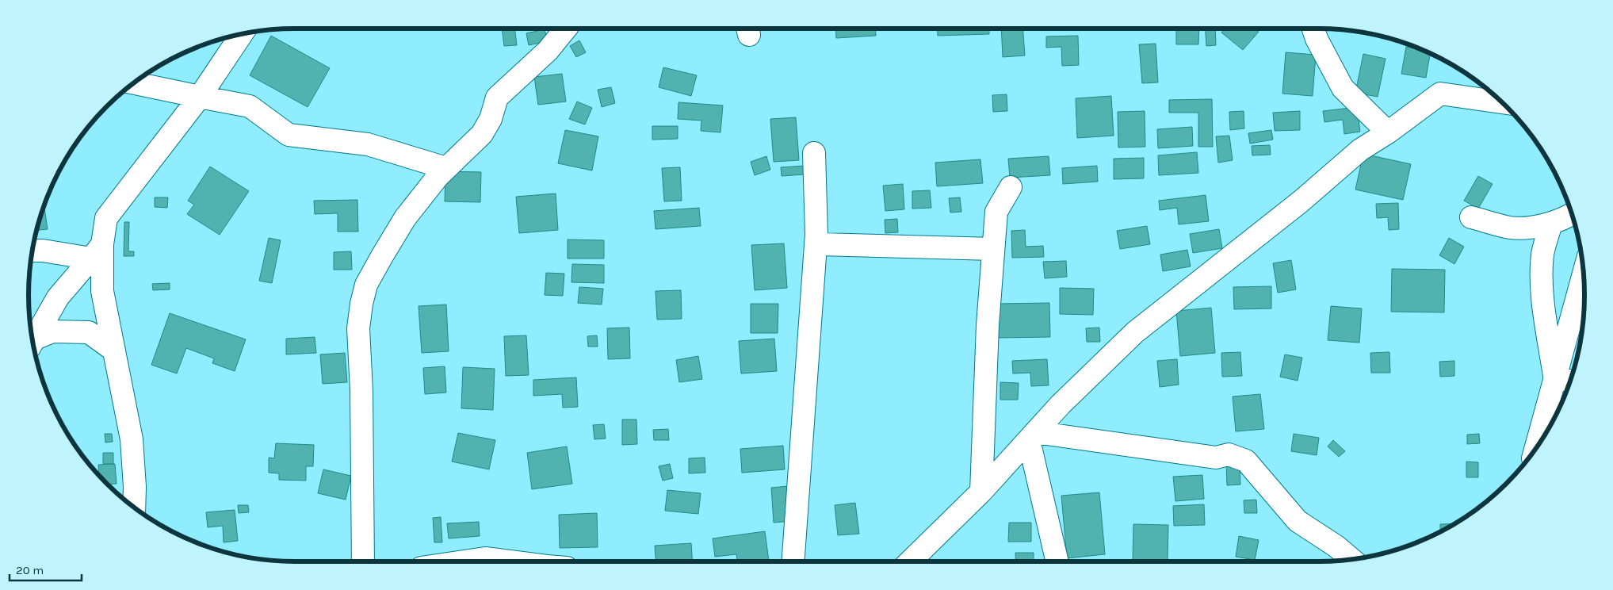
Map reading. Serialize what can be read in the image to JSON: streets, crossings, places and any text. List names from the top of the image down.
{
  "scale_bar": "20 m"
}
